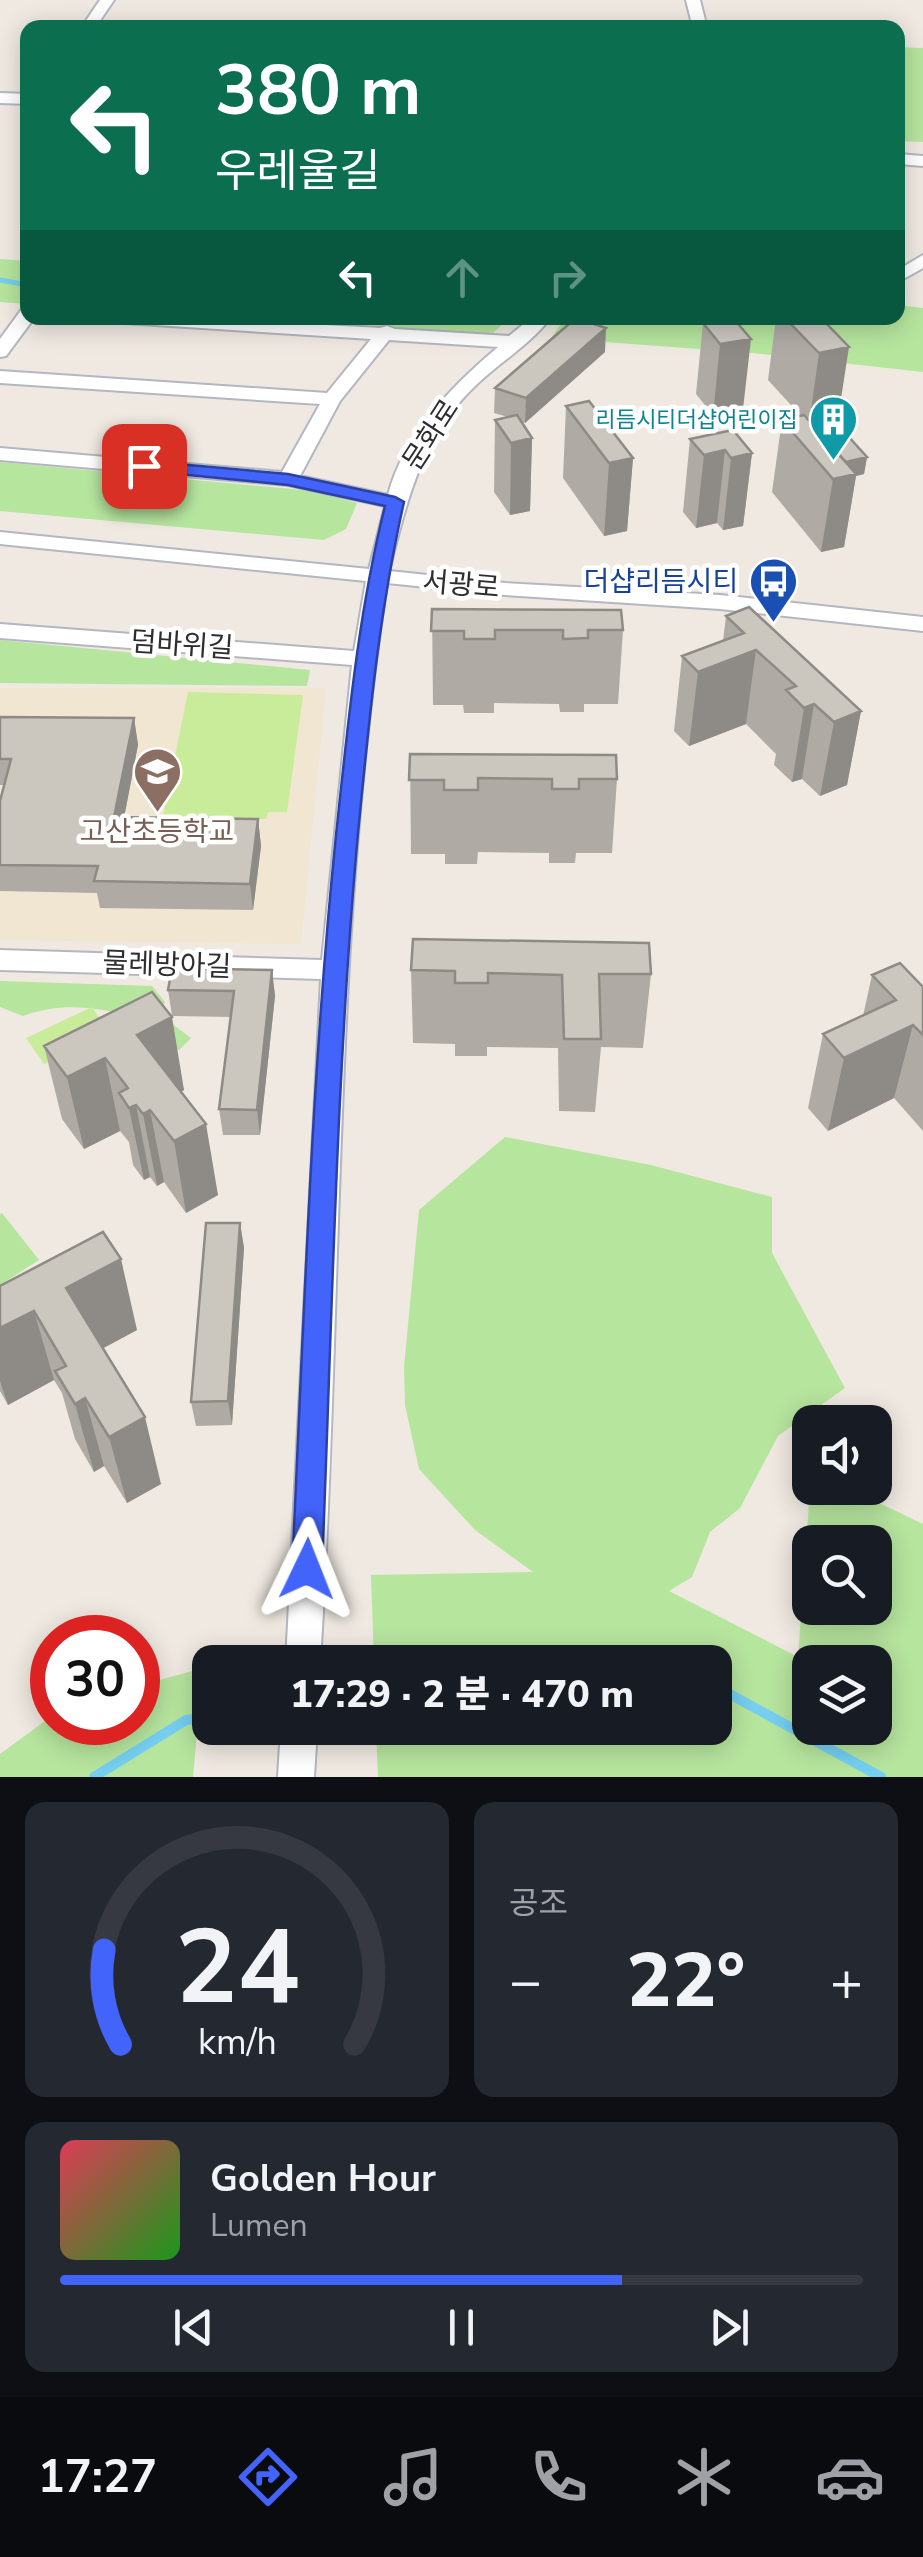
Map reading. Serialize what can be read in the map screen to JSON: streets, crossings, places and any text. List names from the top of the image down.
{
  "streets": {
    "street": [
      "문화로",
      "서광로",
      "덤바위길",
      "물레방아길"
    ]
  },
  "crossings": [
    ["문화로", "서광로"],
    ["문화로", "덤바위길"],
    ["문화로", "물레방아길"]
  ],
  "places": {
    "building": ["리듬시티더샵어린이집"],
    "bus stop": ["더샵리듬시티"],
    "school or university": ["고산초등학교"]
  },
  "page": {
    "turn": ["380 m", "우레울길"],
    "limit": "30",
    "trip": "17:29 · 2 분 · 470 m",
    "tile": "공조",
    "heat": ["−", "22°", "+"],
    "song": ["Golden Hour", "Lumen"],
    "tabs": "17:27",
    "gauge": ["24", "km/h"]
  }
}
